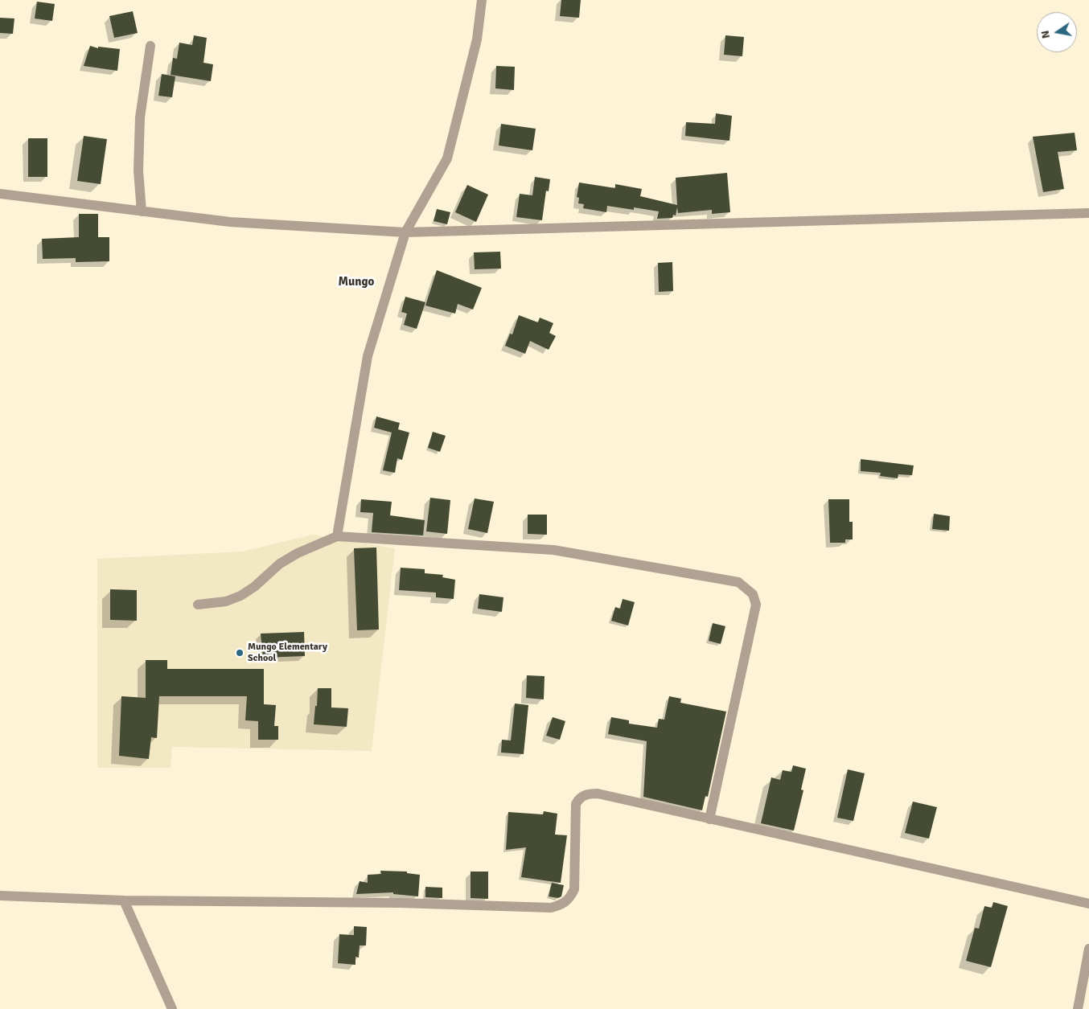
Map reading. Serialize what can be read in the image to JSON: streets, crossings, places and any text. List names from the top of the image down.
{
  "districts": ["Mungo"],
  "places": ["Mungo Elementary School"],
  "north": "left"
}
